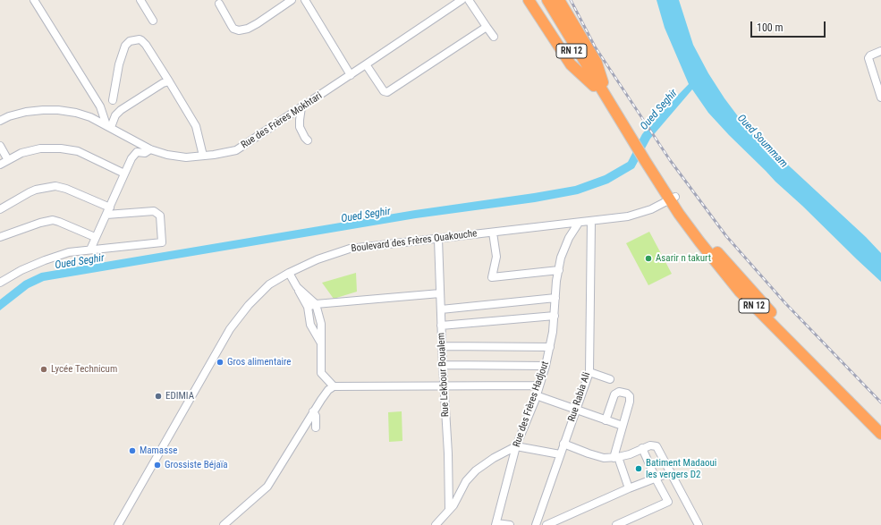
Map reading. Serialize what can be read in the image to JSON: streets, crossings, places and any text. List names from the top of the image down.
{
  "streets": {
    "highway": ["RN 12"],
    "street": [
      "Rue des Frères Mokhtari",
      "Boulevard des Frères Ouakouche",
      "Rue Lekbour Boualem",
      "Rue Rabia Ali",
      "Rue des Frères Hadjout"
    ]
  },
  "crossings": [
    ["RN 12", "Boulevard des Frères Ouakouche"],
    ["Boulevard des Frères Ouakouche", "Rue Lekbour Boualem"],
    ["Boulevard des Frères Ouakouche", "Rue Rabia Ali"],
    ["Boulevard des Frères Ouakouche", "Rue des Frères Hadjout"]
  ],
  "water": ["Oued Seghir", "Oued Soummam"],
  "places": [
    "Asarir n takurt",
    "Gros alimentaire",
    "Lycée Technicum",
    "EDIMIA",
    "Mamasse",
    "Grossiste Béjaïa",
    "Batiment Madaoui les vergers D2"
  ],
  "scale_bar": "100 m"
}
